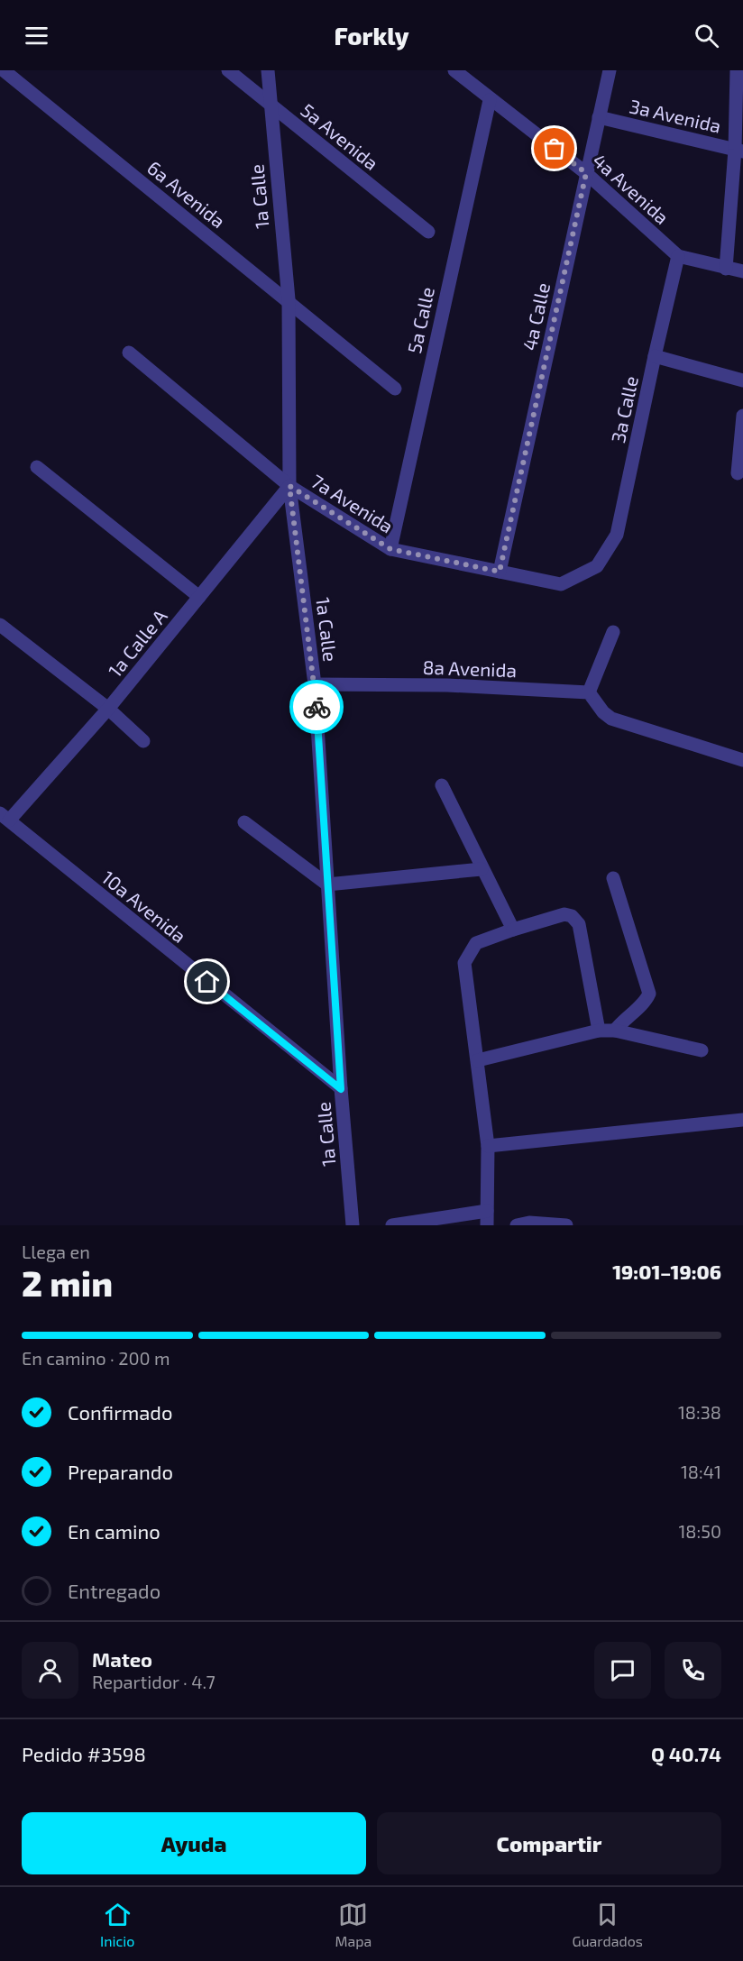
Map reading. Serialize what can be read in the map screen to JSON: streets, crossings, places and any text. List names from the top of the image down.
{
  "streets": {
    "street": [
      "3a Avenida",
      "5a Avenida",
      "4a Avenida",
      "6a Avenida",
      "1a Calle",
      "4a Calle",
      "5a Calle",
      "3a Calle",
      "7a Avenida",
      "1a Calle A",
      "8a Avenida",
      "10a Avenida"
    ]
  },
  "crossings": [
    ["3a Avenida", "4a Calle"],
    ["5a Avenida", "1a Calle"],
    ["4a Avenida", "4a Calle"],
    ["4a Avenida", "5a Calle"],
    ["4a Avenida", "3a Calle"],
    ["6a Avenida", "1a Calle"],
    ["1a Calle", "7a Avenida"],
    ["1a Calle", "1a Calle A"],
    ["1a Calle", "8a Avenida"],
    ["1a Calle", "10a Avenida"],
    ["4a Calle", "7a Avenida"],
    ["5a Calle", "7a Avenida"],
    ["3a Calle", "7a Avenida"],
    ["7a Avenida", "1a Calle A"],
    ["1a Calle A", "10a Avenida"]
  ],
  "page": {
    "header": "Forkly",
    "heading": ["2 min", "Llega en", "19:01–19:06"],
    "panel": [
      "Mateo",
      "Repartidor · 4.7",
      "Pedido #3598",
      "Q 40.74"
    ],
    "bar": "En camino · 200 m",
    "list": [
      ["Confirmado", "18:38"],
      ["Preparando", "18:41"],
      ["En camino", "18:50"],
      "Entregado"
    ],
    "buttons": ["Ayuda", "Compartir"],
    "tabs": ["Inicio", "Mapa", "Guardados"]
  }
}
